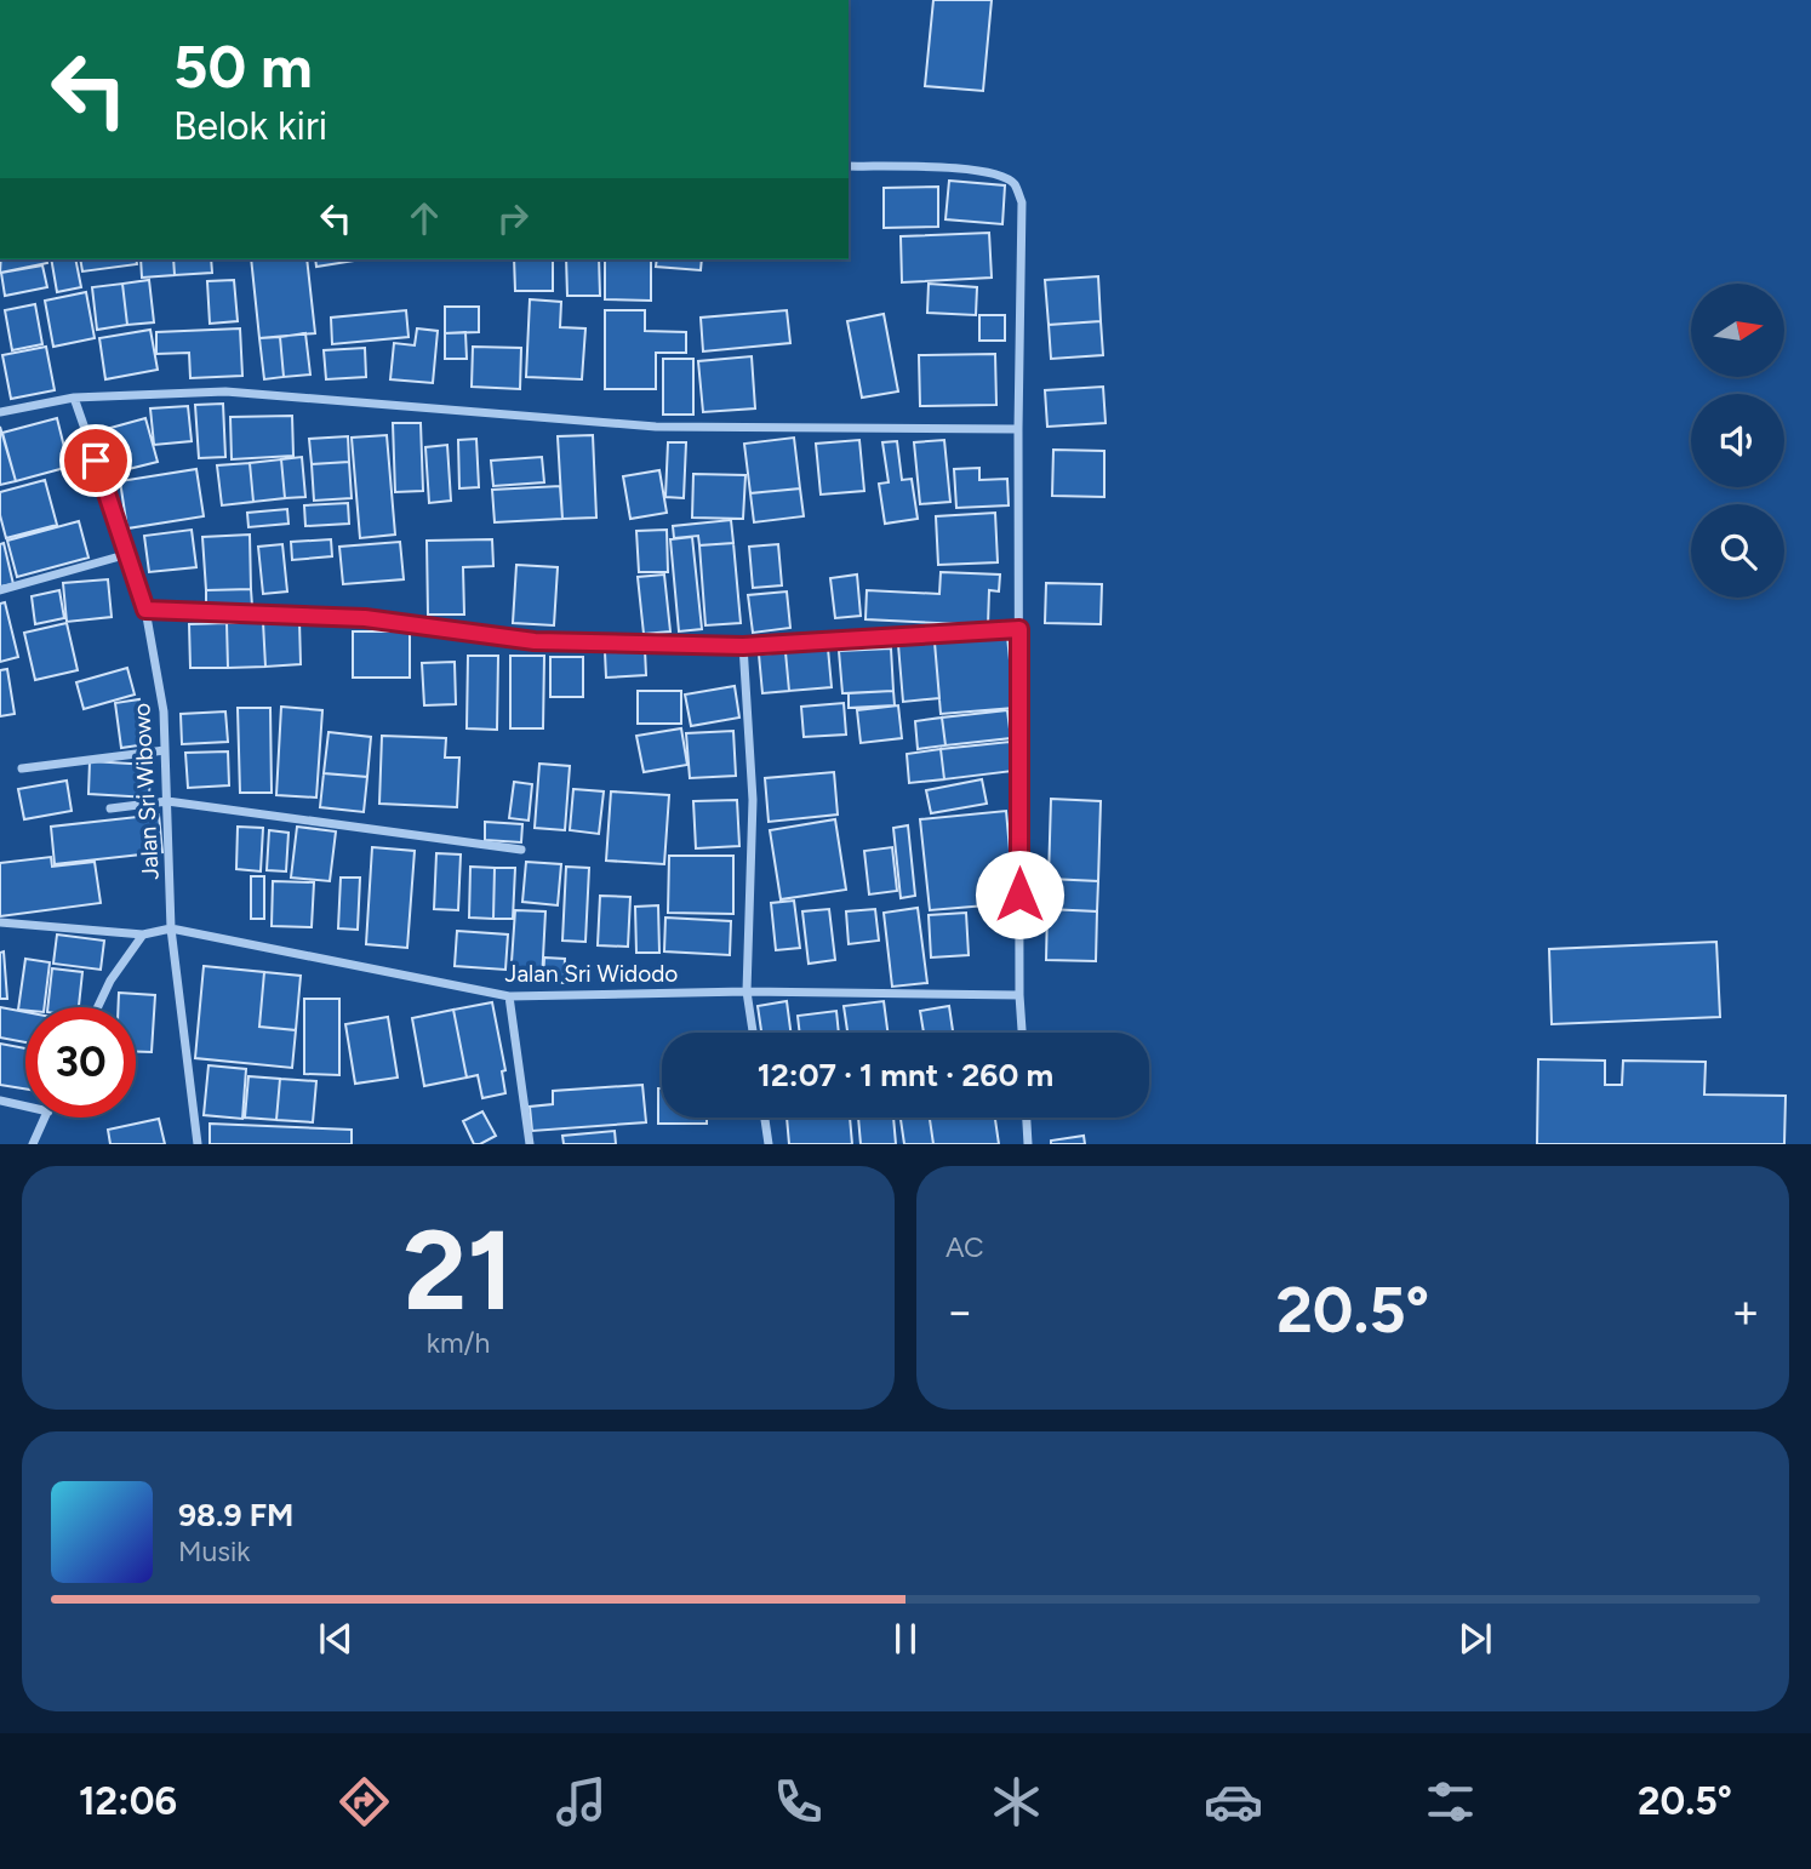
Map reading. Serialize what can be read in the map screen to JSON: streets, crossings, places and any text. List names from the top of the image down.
{
  "streets": {
    "street": ["Jalan Sri Wibowo", "Jalan Sri Widodo"]
  },
  "crossings": [
    ["Jalan Sri Wibowo", "Jalan Sri Widodo"]
  ],
  "north": "right",
  "page": {
    "turn": ["50 m", "Belok kiri"],
    "limit": "30",
    "trip": "12:07 · 1 mnt · 260 m",
    "tile": [
      ["21", "km/h"],
      "AC"
    ],
    "heat": ["−", "20.5°", "+"],
    "song": ["98.9 FM", "Musik"],
    "tabs": ["12:06", "20.5°"]
  }
}
